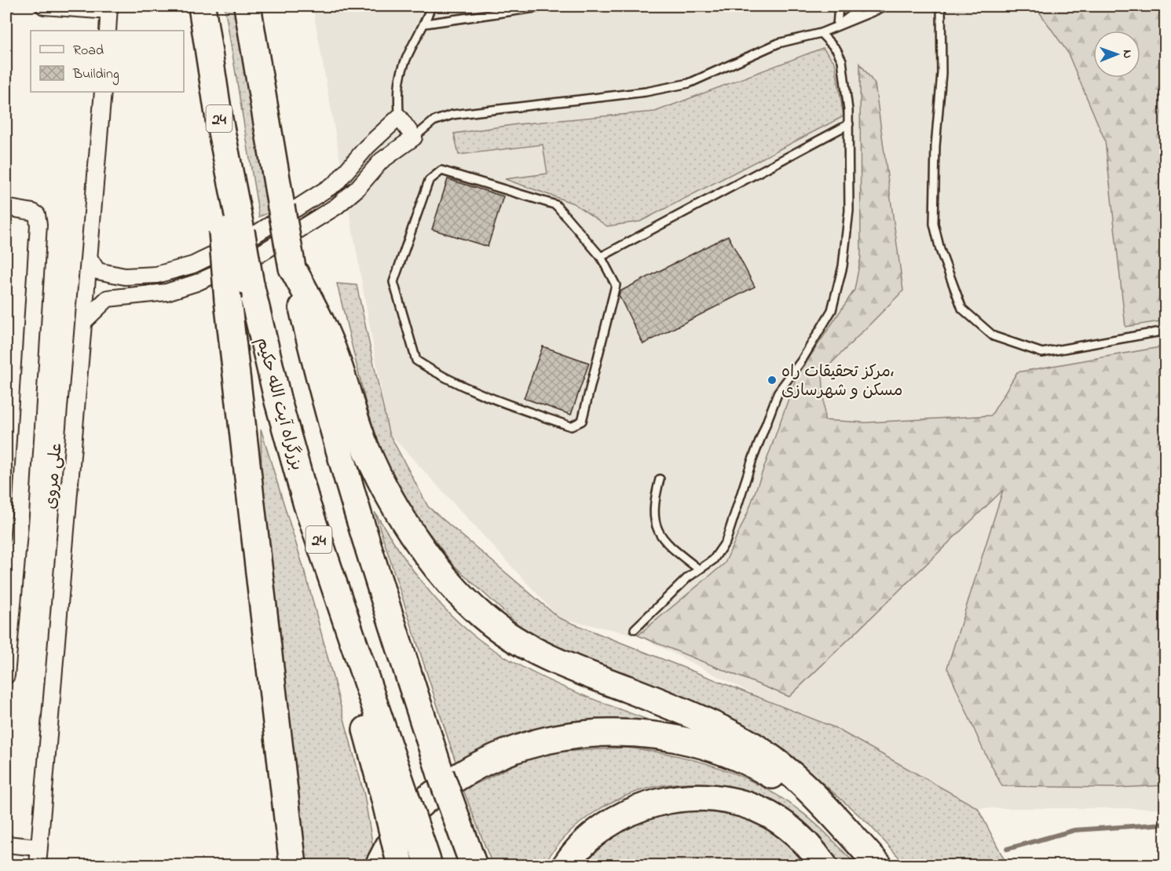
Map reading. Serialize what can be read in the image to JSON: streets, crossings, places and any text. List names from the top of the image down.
{
  "streets": {
    "highway": ["24", "بزرگراه آیت الله حکیم"],
    "street": ["علی مروی"]
  },
  "places": ["مرکز تحقیقات راه، مسکن و شهرسازی"],
  "legend": ["Road", "Building"],
  "north": "right"
}
